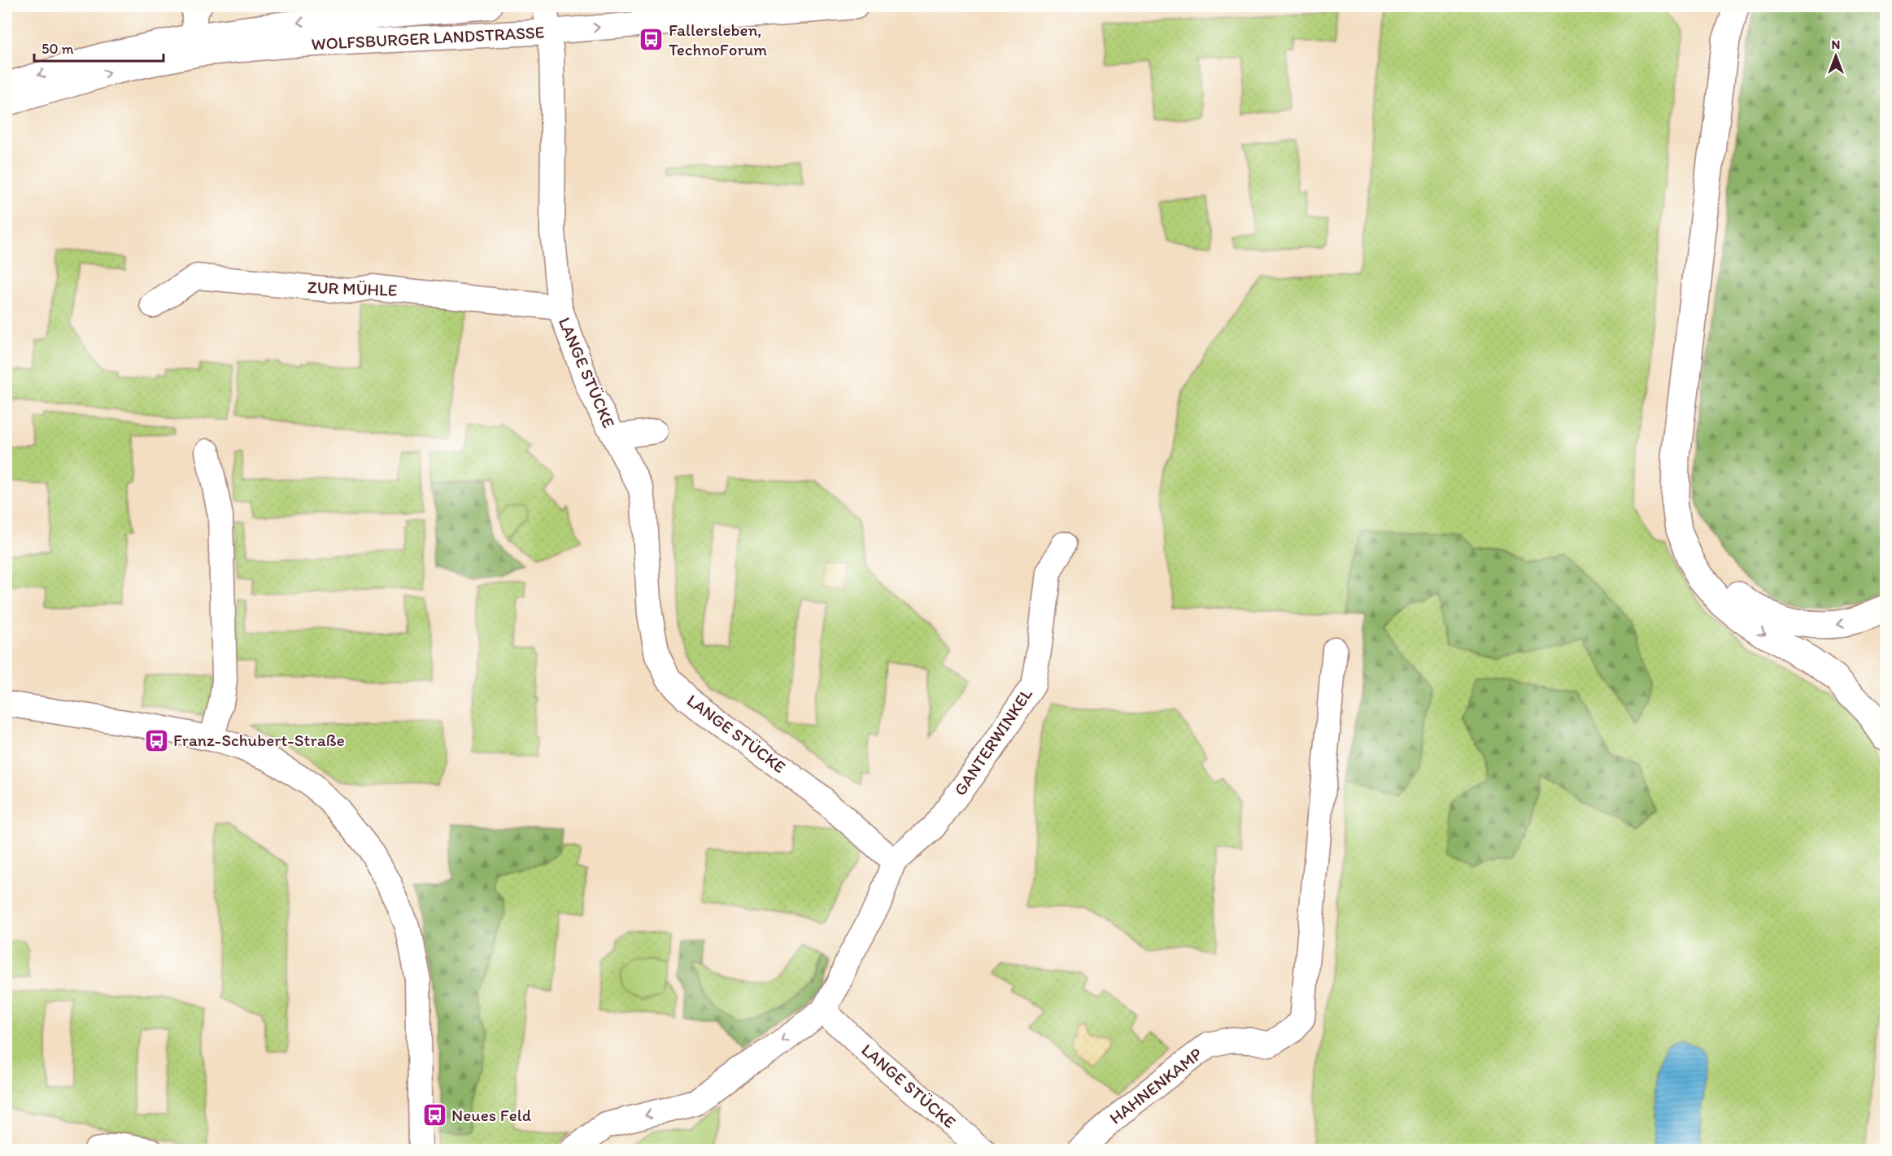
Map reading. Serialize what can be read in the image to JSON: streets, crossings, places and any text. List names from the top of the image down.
{
  "streets": {
    "street": [
      "WOLFSBURGER LANDSTRASSE",
      "ZUR MÜHLE",
      "LANGE STÜCKE",
      "GANTERWINKEL",
      "HAHNENKAMP"
    ]
  },
  "crossings": [
    ["WOLFSBURGER LANDSTRASSE", "LANGE STÜCKE"],
    ["ZUR MÜHLE", "LANGE STÜCKE"],
    ["LANGE STÜCKE", "GANTERWINKEL"]
  ],
  "places": {
    "bus stop": ["Fallersleben, TechnoForum", "Franz-Schubert-Straße", "Neues Feld"]
  },
  "scale_bar": "50 m",
  "north": "top"
}
